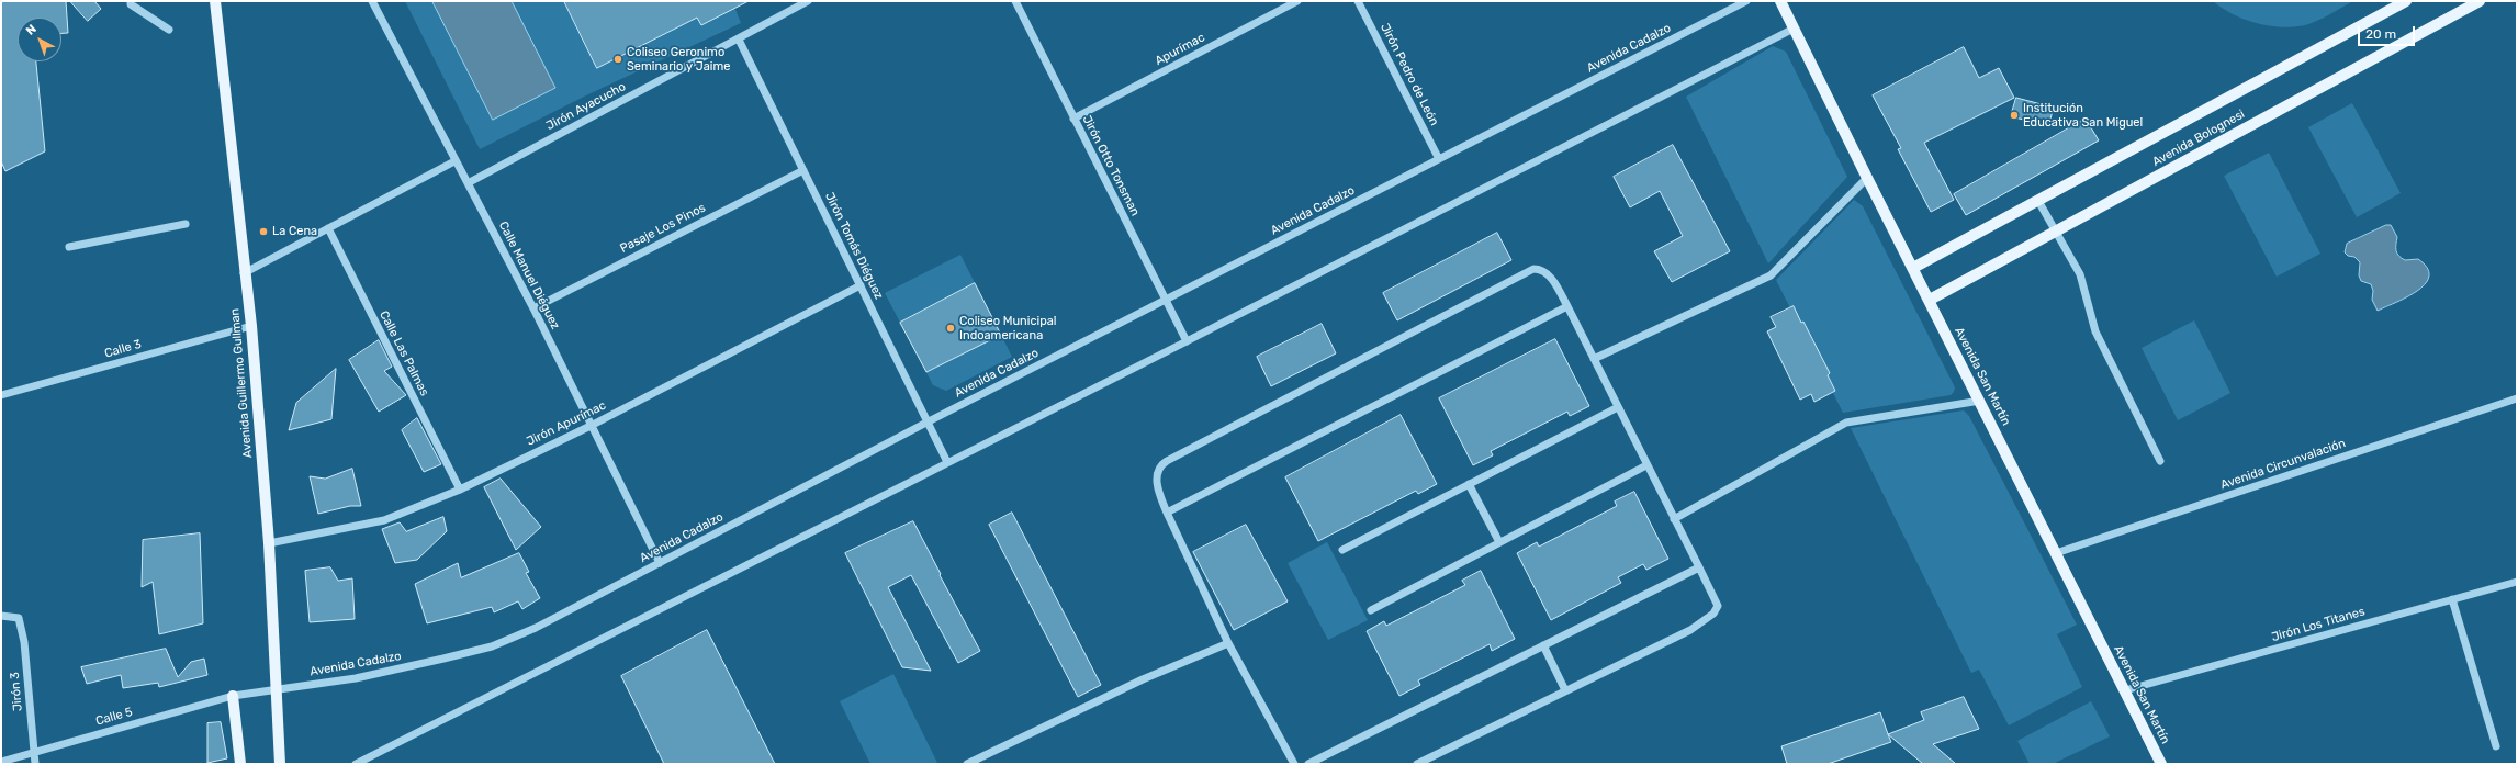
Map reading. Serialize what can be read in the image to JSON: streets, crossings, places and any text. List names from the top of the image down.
{
  "streets": {
    "main road": ["Avenida Bolognesi", "Avenida San Martín", "Avenida Guillermo Gullman"],
    "street": [
      "Avenida Cadalzo",
      "Apurímac",
      "Jirón Pedro de León",
      "Jirón Ayacucho",
      "Jirón Otto Tonsman",
      "Pasaje Los Pinos",
      "Jirón Tomás Diéguez",
      "Calle Manuel Diéguez",
      "Calle 3",
      "Calle Las Palmas",
      "Jirón Apurímac",
      "Avenida Circunvalación",
      "Jirón Los Titanes",
      "Jirón 3",
      "Calle 5"
    ]
  },
  "crossings": [
    ["Avenida Cadalzo", "Jirón Pedro de León"],
    ["Avenida Cadalzo", "Jirón Otto Tonsman"],
    ["Avenida Cadalzo", "Jirón Tomás Diéguez"],
    ["Avenida Cadalzo", "Calle Manuel Diéguez"],
    ["Avenida Cadalzo", "Avenida Guillermo Gullman"],
    ["Avenida Cadalzo", "Calle 5"],
    ["Apurímac", "Jirón Otto Tonsman"],
    ["Jirón Ayacucho", "Jirón Tomás Diéguez"],
    ["Jirón Ayacucho", "Calle Manuel Diéguez"],
    ["Avenida Bolognesi", "Avenida San Martín"],
    ["Pasaje Los Pinos", "Jirón Tomás Diéguez"],
    ["Pasaje Los Pinos", "Calle Manuel Diéguez"],
    ["Jirón Tomás Diéguez", "Jirón Apurímac"],
    ["Calle Manuel Diéguez", "Jirón Apurímac"],
    ["Calle 3", "Avenida Guillermo Gullman"],
    ["Calle Las Palmas", "Jirón Apurímac"],
    ["Avenida San Martín", "Avenida Circunvalación"],
    ["Avenida San Martín", "Jirón Los Titanes"],
    ["Avenida Guillermo Gullman", "Jirón Apurímac"],
    ["Jirón 3", "Calle 5"]
  ],
  "places": [
    "Coliseo Geronimo Seminario y Jaime",
    "Institución Educativa San Miguel",
    "La Cena",
    "Coliseo Municipal Indoamericana"
  ],
  "scale_bar": "20 m",
  "north": "top left"
}
